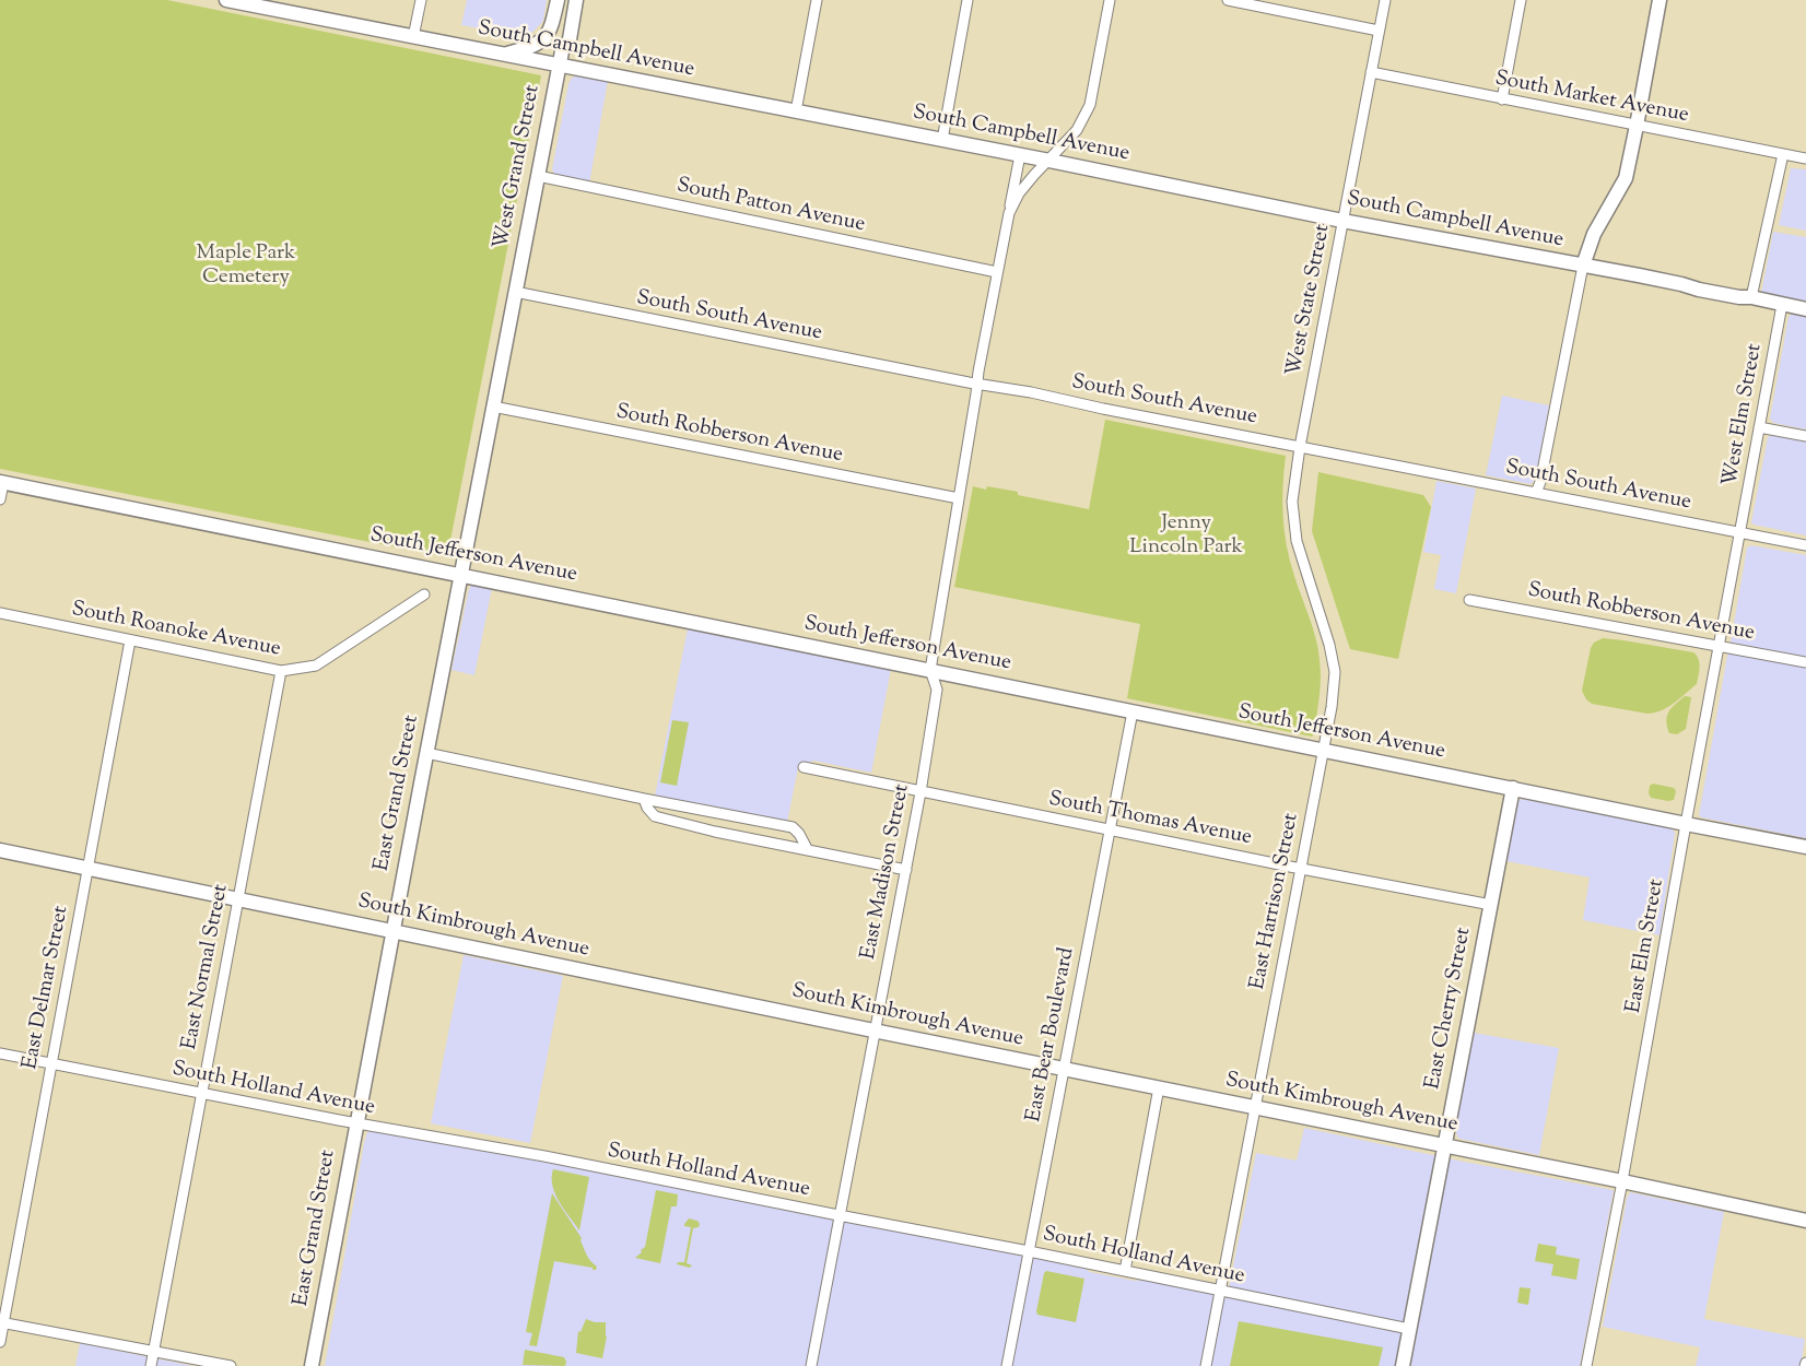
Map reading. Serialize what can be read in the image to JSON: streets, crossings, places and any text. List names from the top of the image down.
{
  "streets": {
    "main road": [
      "South Campbell Avenue",
      "West Grand Street",
      "South Jefferson Avenue",
      "East Grand Street",
      "South Kimbrough Avenue",
      "East Cherry Street"
    ],
    "street": [
      "South Market Avenue",
      "South Patton Avenue",
      "West State Street",
      "South South Avenue",
      "West Elm Street",
      "South Robberson Avenue",
      "South Roanoke Avenue",
      "South Thomas Avenue",
      "East Madison Street",
      "East Harrison Street",
      "East Elm Street",
      "East Normal Street",
      "East Delmar Street",
      "East Bear Boulevard",
      "South Holland Avenue"
    ]
  },
  "crossings": [
    ["South Campbell Avenue", "West Grand Street"],
    ["South Campbell Avenue", "West State Street"],
    ["South Campbell Avenue", "West Elm Street"],
    ["South Campbell Avenue", "East Madison Street"],
    ["South Market Avenue", "West State Street"],
    ["West Grand Street", "South Patton Avenue"],
    ["West Grand Street", "South South Avenue"],
    ["West Grand Street", "East Grand Street"],
    ["South Patton Avenue", "East Madison Street"],
    ["West State Street", "South South Avenue"],
    ["West State Street", "East Harrison Street"],
    ["South South Avenue", "West Elm Street"],
    ["South South Avenue", "East Grand Street"],
    ["South South Avenue", "East Madison Street"],
    ["South South Avenue", "East Harrison Street"],
    ["South South Avenue", "East Elm Street"],
    ["West Elm Street", "East Elm Street"],
    ["South Robberson Avenue", "East Grand Street"],
    ["South Robberson Avenue", "East Madison Street"],
    ["South Robberson Avenue", "East Elm Street"],
    ["South Jefferson Avenue", "East Grand Street"],
    ["South Jefferson Avenue", "East Madison Street"],
    ["South Jefferson Avenue", "East Harrison Street"],
    ["South Jefferson Avenue", "East Elm Street"],
    ["South Jefferson Avenue", "East Cherry Street"],
    ["South Jefferson Avenue", "East Bear Boulevard"],
    ["South Roanoke Avenue", "East Normal Street"],
    ["South Roanoke Avenue", "East Delmar Street"],
    ["East Grand Street", "South Kimbrough Avenue"],
    ["East Grand Street", "South Holland Avenue"],
    ["South Thomas Avenue", "East Madison Street"],
    ["South Thomas Avenue", "East Harrison Street"],
    ["South Thomas Avenue", "East Cherry Street"],
    ["South Thomas Avenue", "East Bear Boulevard"],
    ["East Madison Street", "South Kimbrough Avenue"],
    ["East Madison Street", "South Holland Avenue"],
    ["East Harrison Street", "South Kimbrough Avenue"],
    ["East Harrison Street", "South Holland Avenue"],
    ["South Kimbrough Avenue", "East Elm Street"],
    ["South Kimbrough Avenue", "East Normal Street"],
    ["South Kimbrough Avenue", "East Delmar Street"],
    ["South Kimbrough Avenue", "East Cherry Street"],
    ["South Kimbrough Avenue", "East Bear Boulevard"],
    ["East Normal Street", "South Holland Avenue"],
    ["East Delmar Street", "South Holland Avenue"],
    ["East Cherry Street", "South Holland Avenue"],
    ["East Bear Boulevard", "South Holland Avenue"]
  ],
  "parks": ["Maple Park Cemetery", "Jenny Lincoln Park"]
}
